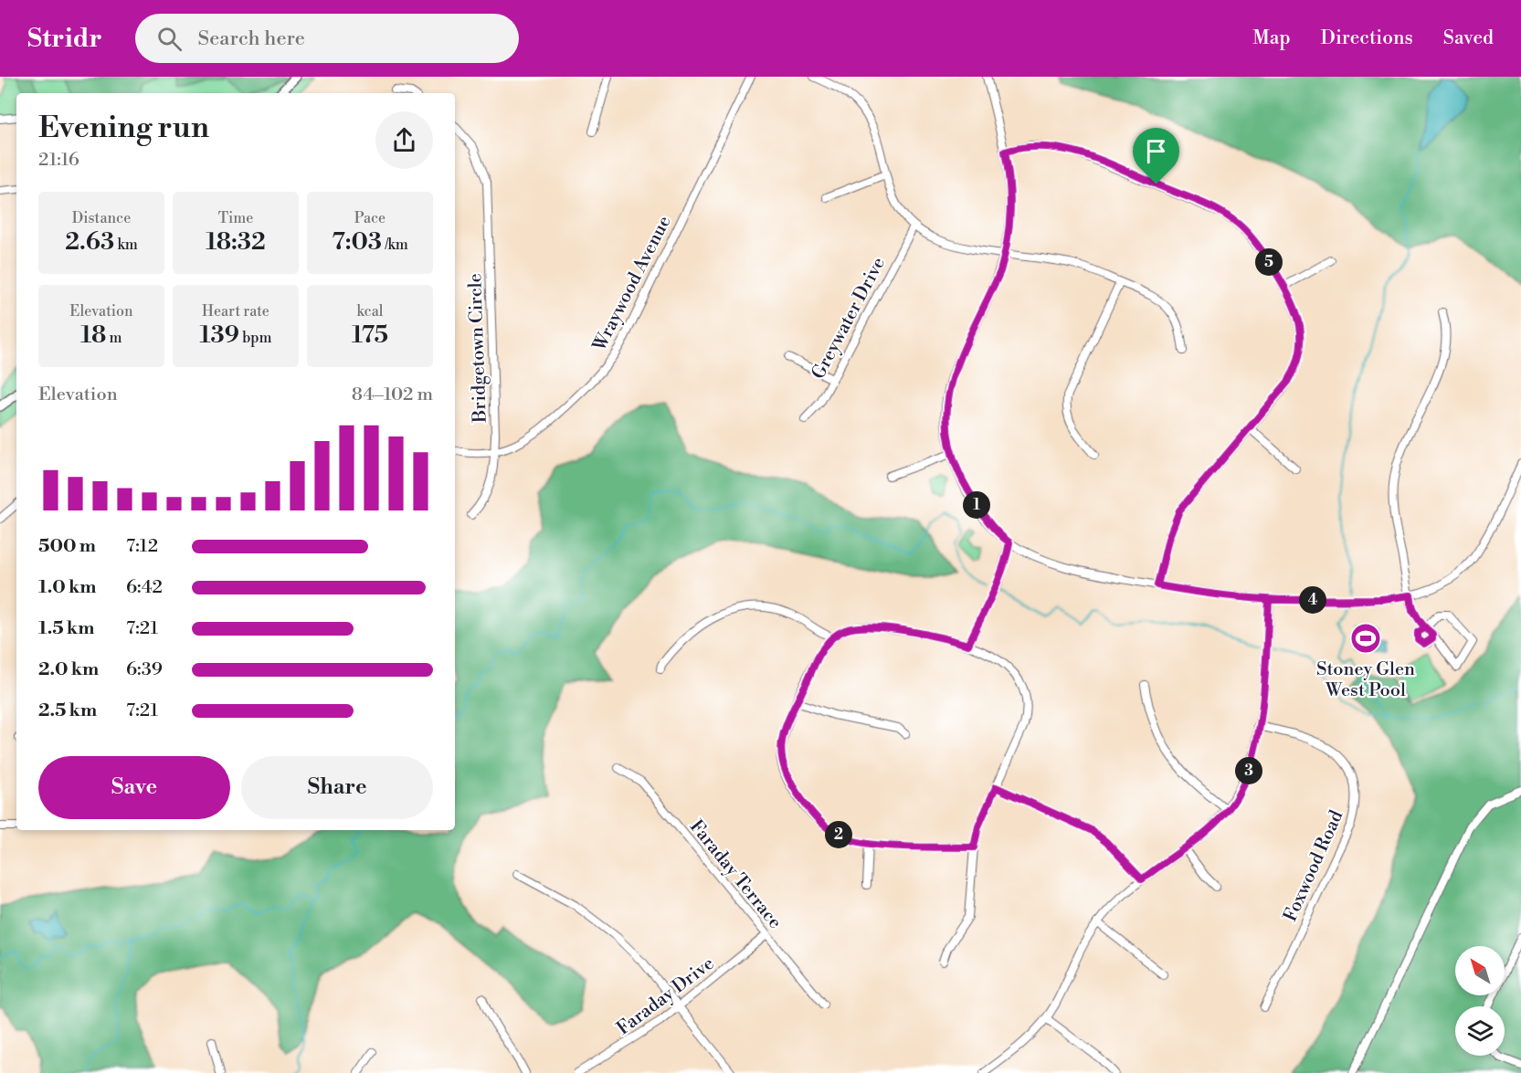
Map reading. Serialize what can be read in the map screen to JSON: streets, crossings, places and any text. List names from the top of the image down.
{
  "streets": {
    "street": [
      "Wraywood Avenue",
      "Greywater Drive",
      "Bridgetown Circle",
      "Foxwood Road",
      "Faraday Terrace",
      "Faraday Drive"
    ]
  },
  "crossings": [
    ["Wraywood Avenue", "Bridgetown Circle"],
    ["Faraday Terrace", "Faraday Drive"]
  ],
  "places": {
    "sports": ["Stoney Glen West Pool"]
  },
  "north": "top left",
  "page": {
    "header": "Stridr",
    "search": "Search here",
    "nav": ["Map", "Directions", "Saved"],
    "heading": ["Evening run", "21:16"],
    "stats": [
      ["Distance", "2.63 km"],
      ["Time", "18:32"],
      ["Pace", "7:03 /km"],
      ["Elevation", "18 m"],
      ["Heart rate", "139 bpm"],
      ["kcal", "175"]
    ],
    "pins": [
      "5",
      "1",
      "4",
      "3",
      "2"
    ],
    "chart": ["Elevation", "84–102 m"],
    "list": [
      {
        "name": "500 m",
        "note": "7:12"
      },
      {
        "name": "1.0 km",
        "note": "6:42"
      },
      {
        "name": "1.5 km",
        "note": "7:21"
      },
      {
        "name": "2.0 km",
        "note": "6:39"
      },
      {
        "name": "2.5 km",
        "note": "7:21"
      }
    ],
    "buttons": ["Save", "Share"]
  }
}
